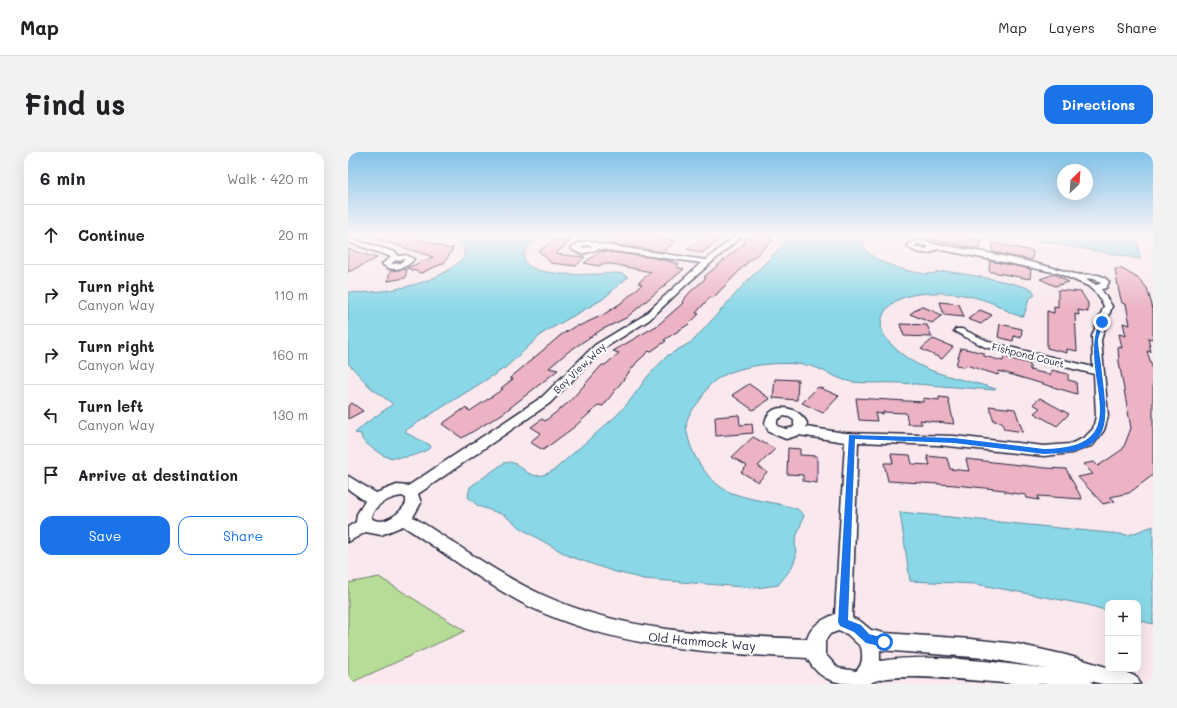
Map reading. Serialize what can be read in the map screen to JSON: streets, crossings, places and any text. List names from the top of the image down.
{
  "streets": {
    "street": ["Fishpond Court", "Bay View Way", "Old Hammock Way"]
  },
  "north": "top right",
  "page": {
    "header": "Map",
    "nav": ["Map", "Layers", "Share"],
    "buttons": [
      "Directions",
      ["Save", "Share"]
    ],
    "title": "Find us",
    "heading": ["6 min", "Walk · 420 m"],
    "list": [
      ["Continue", "20 m"],
      ["Turn right", "Canyon Way", "110 m"],
      ["Turn right", "Canyon Way", "160 m"],
      ["Turn left", "Canyon Way", "130 m"],
      "Arrive at destination"
    ],
    "map_buttons": ["+", "−"]
  }
}
